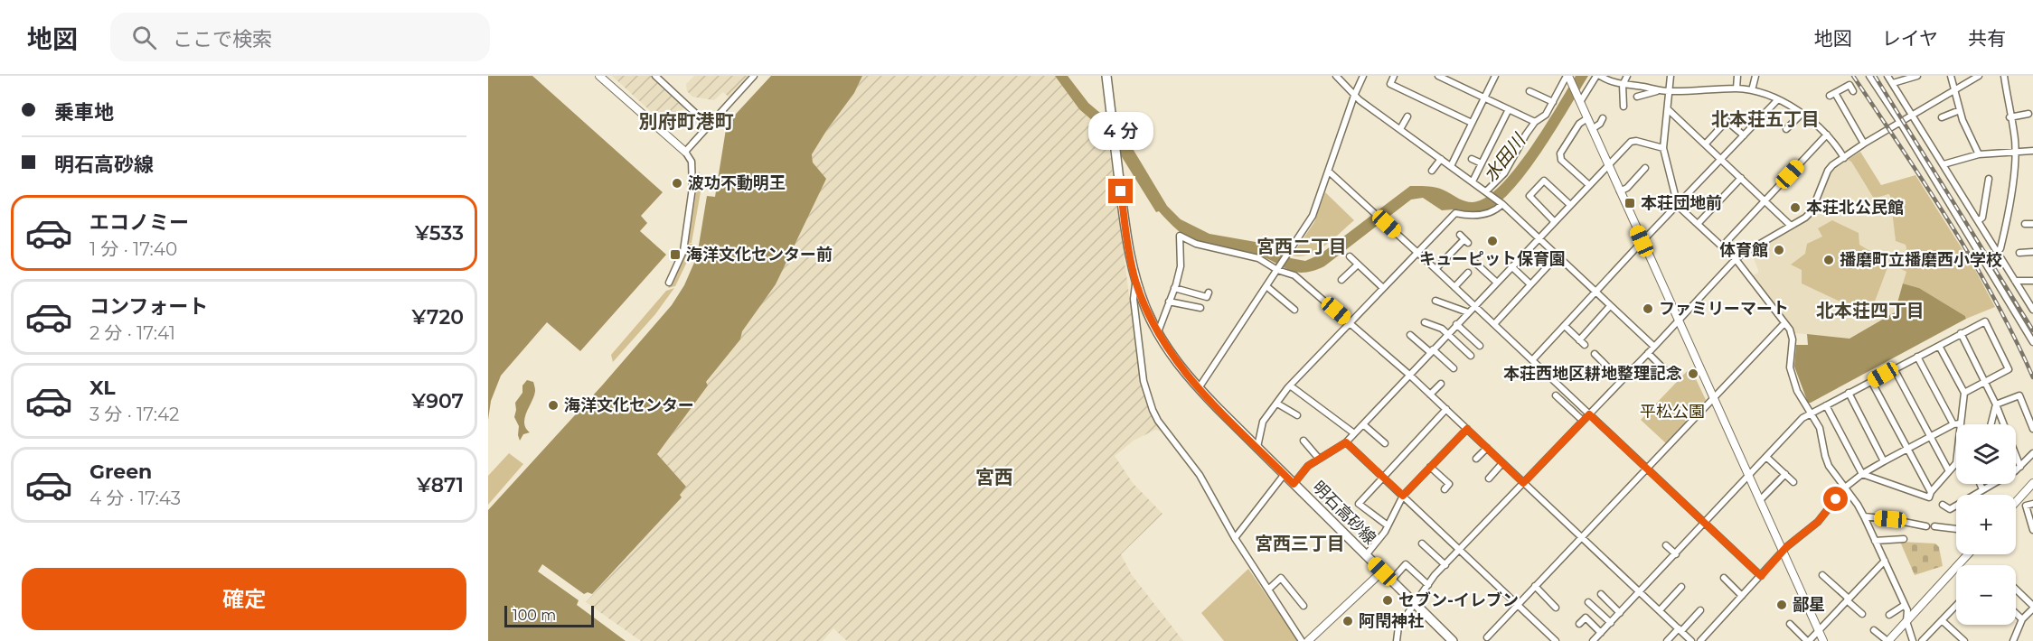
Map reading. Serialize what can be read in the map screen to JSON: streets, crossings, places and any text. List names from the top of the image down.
{
  "streets": {
    "main road": ["明石高砂線"]
  },
  "districts": [
    "北本荘五丁目",
    "別府町港町",
    "宮西二丁目",
    "北本荘四丁目",
    "宮西",
    "宮西三丁目"
  ],
  "water": ["水田川"],
  "parks": ["平松公園"],
  "places": {
    "other": [
      "波功不動明王",
      "本荘北公民館",
      "キューピット保育園",
      "体育館",
      "播磨町立播磨西小学校",
      "ファミリーマート",
      "本荘西地区耕地整理記念",
      "海洋文化センター",
      "セブン-イレブン",
      "鄙星",
      "阿閇神社"
    ],
    "transit": ["本荘団地前", "海洋文化センター前"]
  },
  "scale_bar": "100 m",
  "page": {
    "header": "地図",
    "search": "ここで検索",
    "nav": ["地図", "レイヤ", "共有"],
    "banner": ["乗車地", "明石高砂線"],
    "bubble": "4 分",
    "list": [
      {
        "name": "エコノミー",
        "note": "1 分 · 17:40",
        "value": "¥533"
      },
      {
        "name": "コンフォート",
        "note": "2 分 · 17:41",
        "value": "¥720"
      },
      {
        "name": "XL",
        "note": "3 分 · 17:42",
        "value": "¥907"
      },
      {
        "name": "Green",
        "note": "4 分 · 17:43",
        "value": "¥871"
      }
    ],
    "map_buttons": ["+", "−"],
    "buttons": "確定",
    "scale": "100 m"
  }
}
